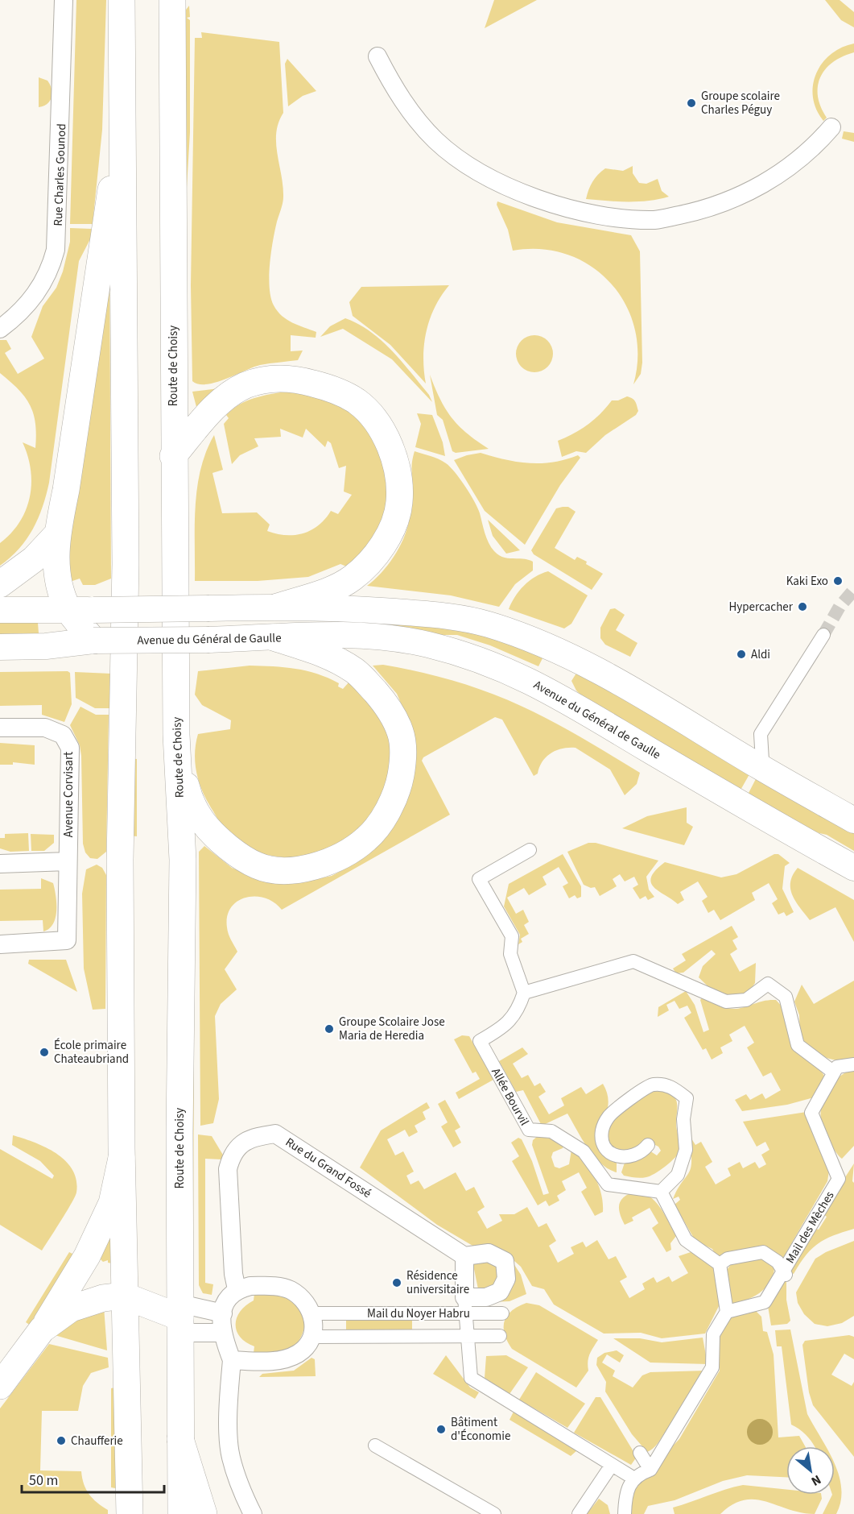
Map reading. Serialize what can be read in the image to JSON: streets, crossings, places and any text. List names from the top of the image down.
{
  "streets": {
    "main road": ["Route de Choisy", "Avenue du Général de Gaulle"],
    "street": [
      "Rue Charles Gounod",
      "Avenue Corvisart",
      "Allée Bourvil",
      "Rue du Grand Fossé",
      "Mail des Mèches",
      "Mail du Noyer Habru"
    ]
  },
  "crossings": [
    ["Rue du Grand Fossé", "Mail du Noyer Habru"]
  ],
  "places": [
    "Groupe scolaire Charles Péguy",
    "Kaki Exo",
    "Hypercacher",
    "Aldi",
    "Groupe Scolaire Jose Maria de Heredia",
    "École primaire Chateaubriand",
    "Résidence universitaire",
    "Bâtiment d'Économie",
    "Chaufferie"
  ],
  "scale_bar": "50 m",
  "north": "bottom right"
}
